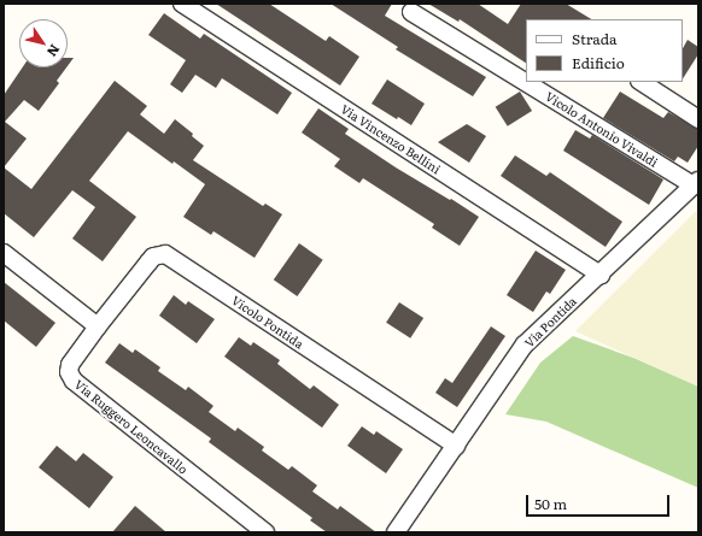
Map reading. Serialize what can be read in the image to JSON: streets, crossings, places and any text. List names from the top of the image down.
{
  "streets": {
    "street": [
      "Vicolo Antonio Vivaldi",
      "Via Vincenzo Bellini",
      "Vicolo Pontida",
      "Via Pontida",
      "Via Ruggero Leoncavallo"
    ]
  },
  "crossings": [
    ["Vicolo Antonio Vivaldi", "Via Pontida"],
    ["Via Vincenzo Bellini", "Via Pontida"],
    ["Vicolo Pontida", "Via Pontida"],
    ["Vicolo Pontida", "Via Ruggero Leoncavallo"]
  ],
  "legend": ["Strada", "Edificio"],
  "scale_bar": "50 m",
  "north": "bottom right"
}
